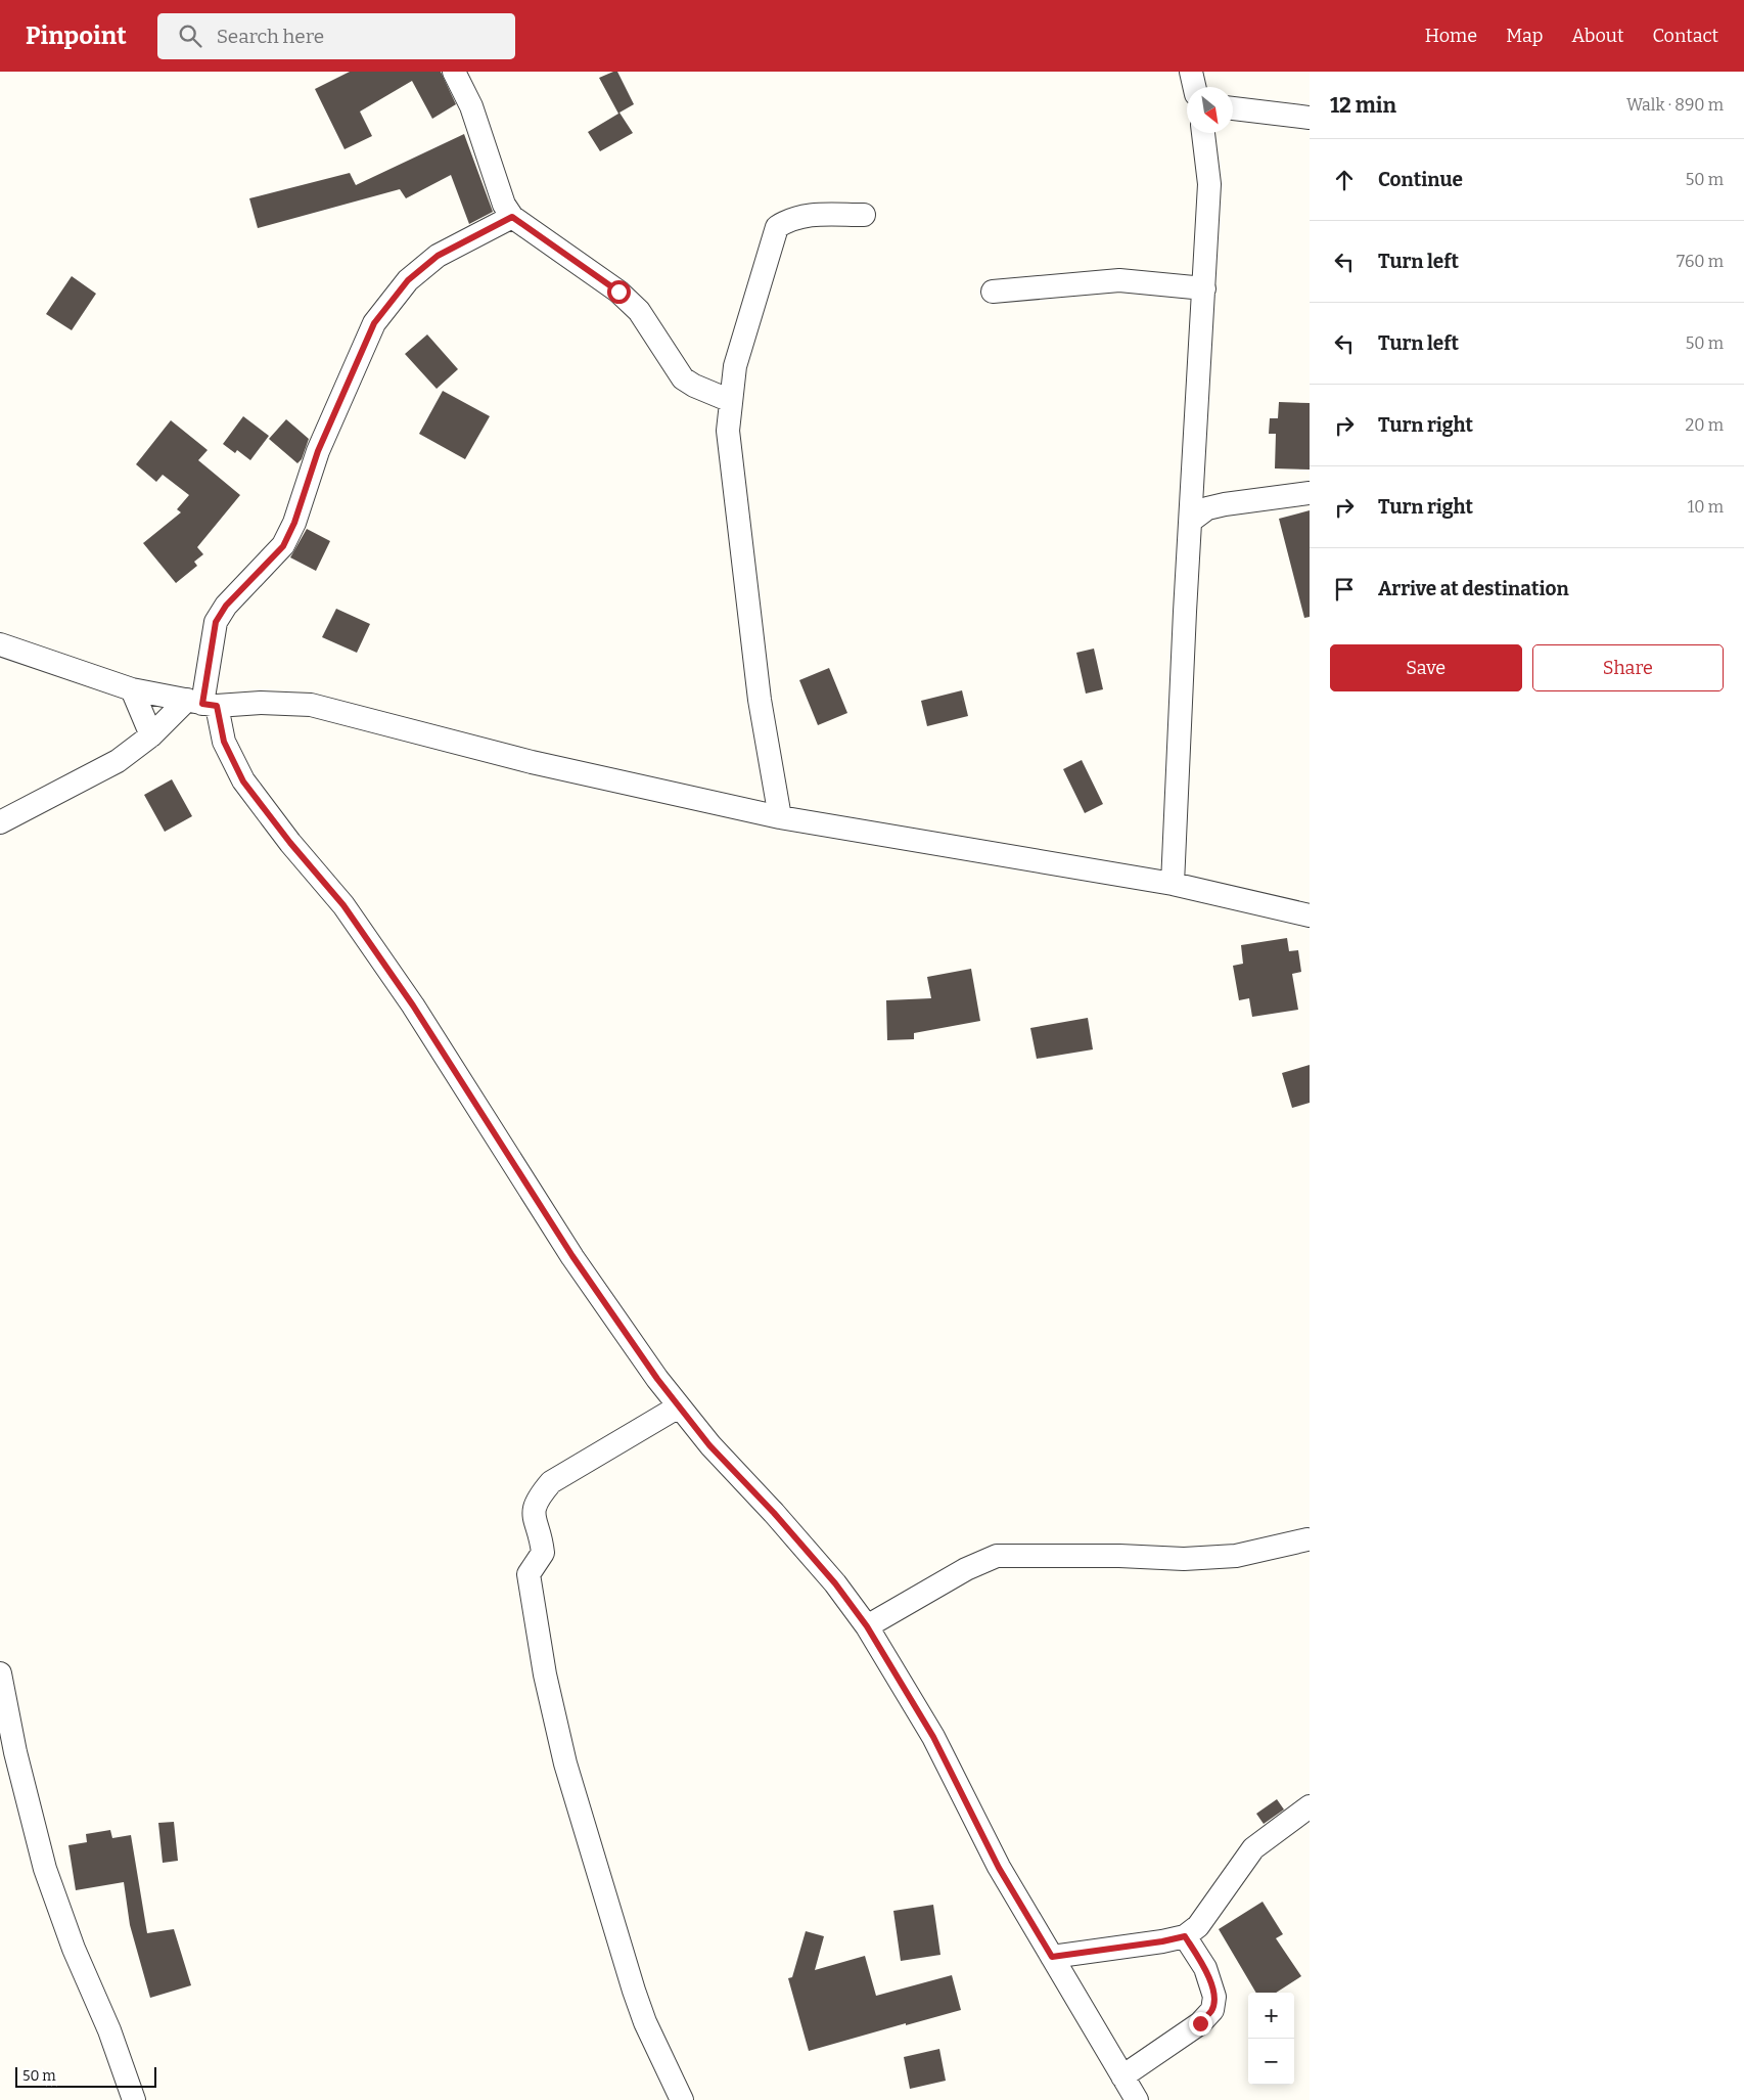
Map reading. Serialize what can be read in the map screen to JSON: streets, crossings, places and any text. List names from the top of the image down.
{
  "scale_bar": "50 m",
  "north": "bottom right",
  "page": {
    "header": "Pinpoint",
    "search": "Search here",
    "nav": [
      "Home",
      "Map",
      "About",
      "Contact"
    ],
    "heading": ["12 min", "Walk · 890 m"],
    "list": [
      ["Continue", "50 m"],
      ["Turn left", "760 m"],
      ["Turn left", "50 m"],
      ["Turn right", "20 m"],
      ["Turn right", "10 m"],
      "Arrive at destination"
    ],
    "buttons": ["Save", "Share"],
    "map_buttons": ["+", "−"],
    "scale": "50 m"
  }
}
